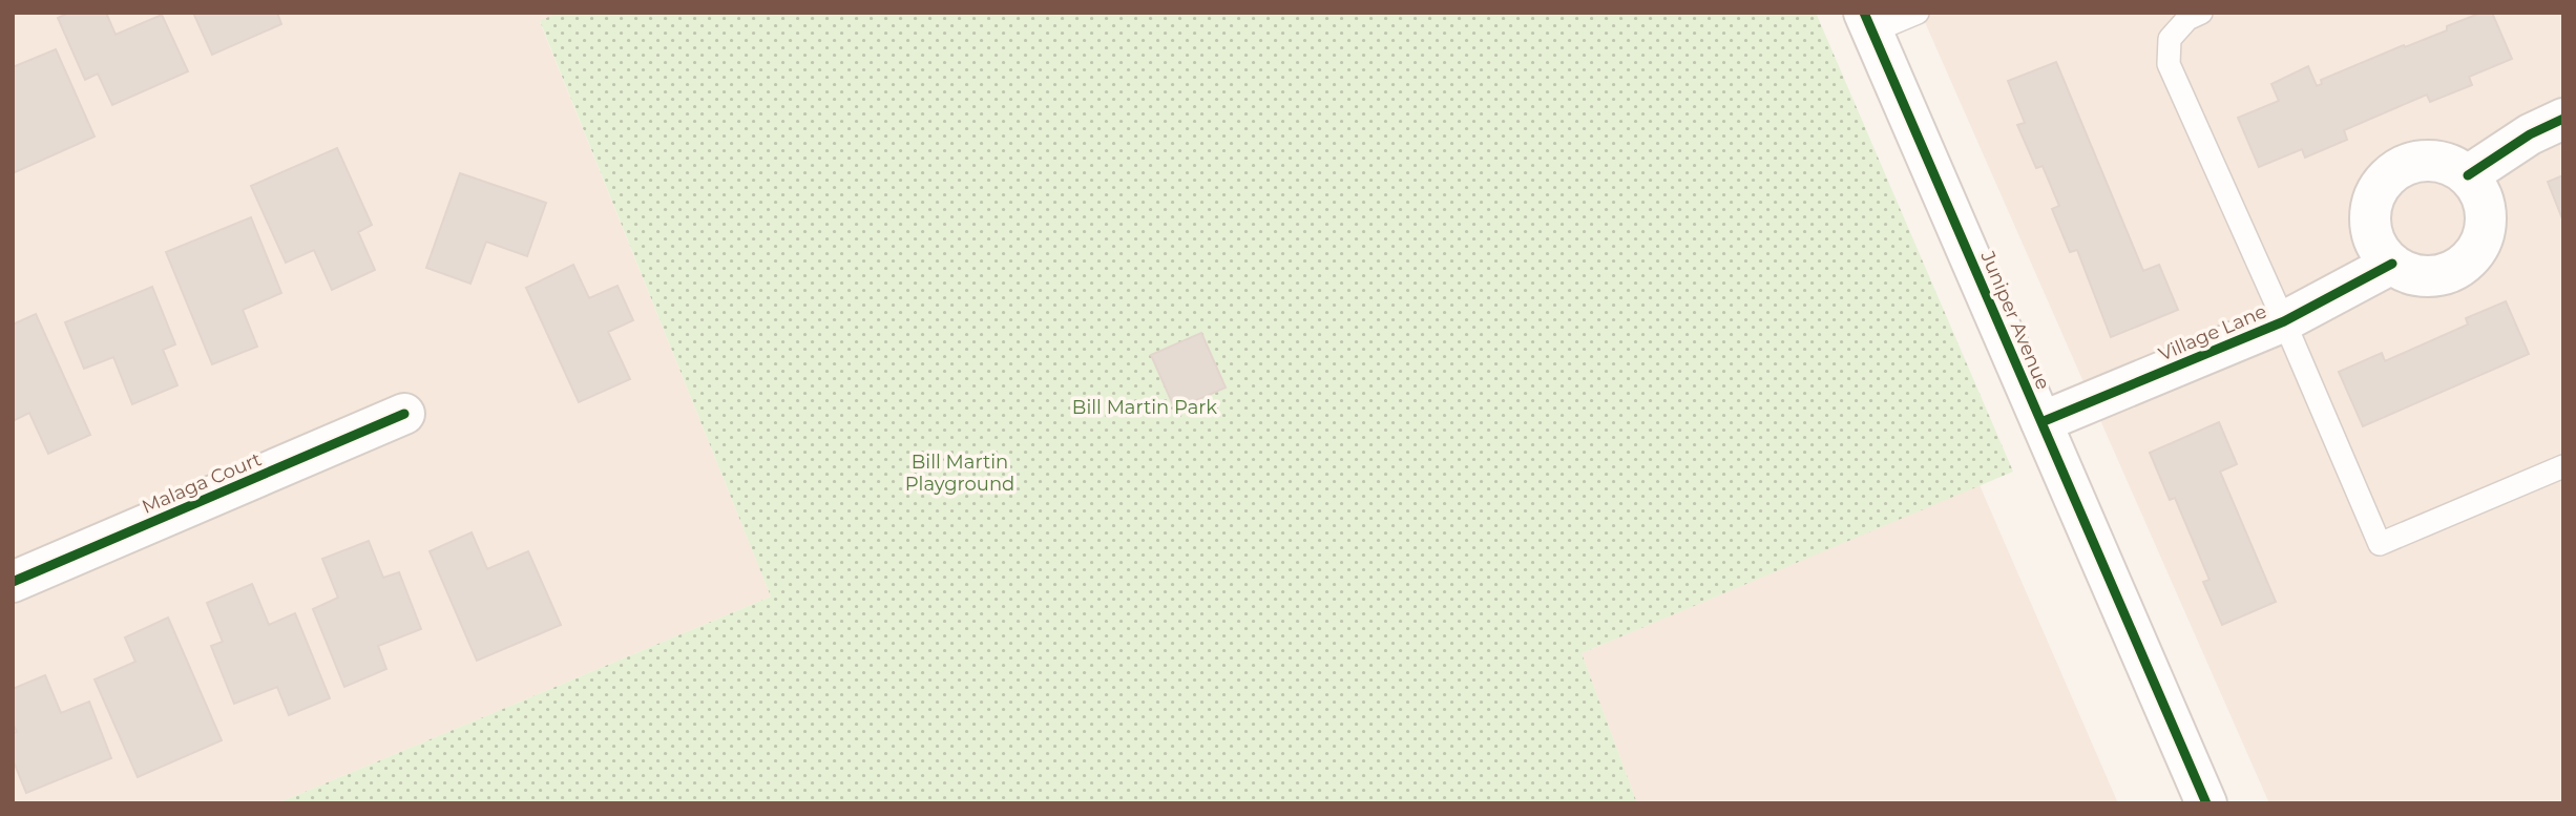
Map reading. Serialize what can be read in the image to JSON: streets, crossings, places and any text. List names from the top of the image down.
{
  "streets": {
    "street": ["Juniper Avenue", "Village Lane", "Malaga Court"]
  },
  "crossings": [
    ["Juniper Avenue", "Village Lane"]
  ],
  "parks": ["Bill Martin Park", "Bill Martin Playground"]
}
